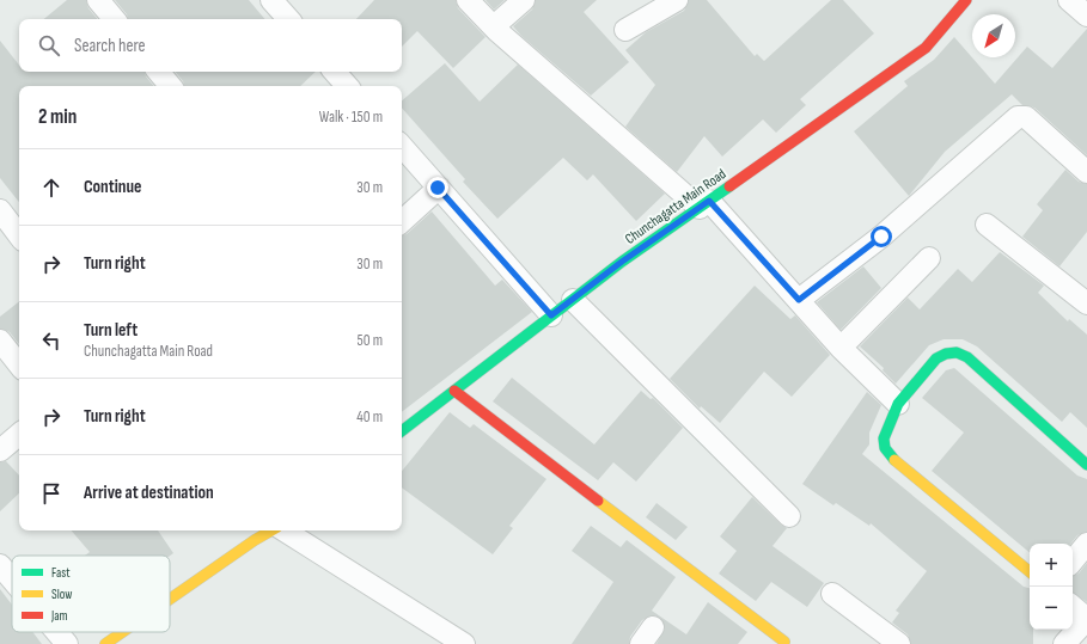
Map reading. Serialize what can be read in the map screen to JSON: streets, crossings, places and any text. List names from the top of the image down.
{
  "streets": {
    "street": ["Chunchagatta Main Road"]
  },
  "legend": ["Fast", "Slow", "Jam"],
  "north": "bottom left",
  "page": {
    "search": "Search here",
    "heading": ["2 min", "Walk · 150 m"],
    "list": [
      ["Continue", "30 m"],
      ["Turn right", "30 m"],
      ["Turn left", "Chunchagatta Main Road", "50 m"],
      ["Turn right", "40 m"],
      "Arrive at destination"
    ],
    "map_buttons": ["+", "−"]
  }
}
